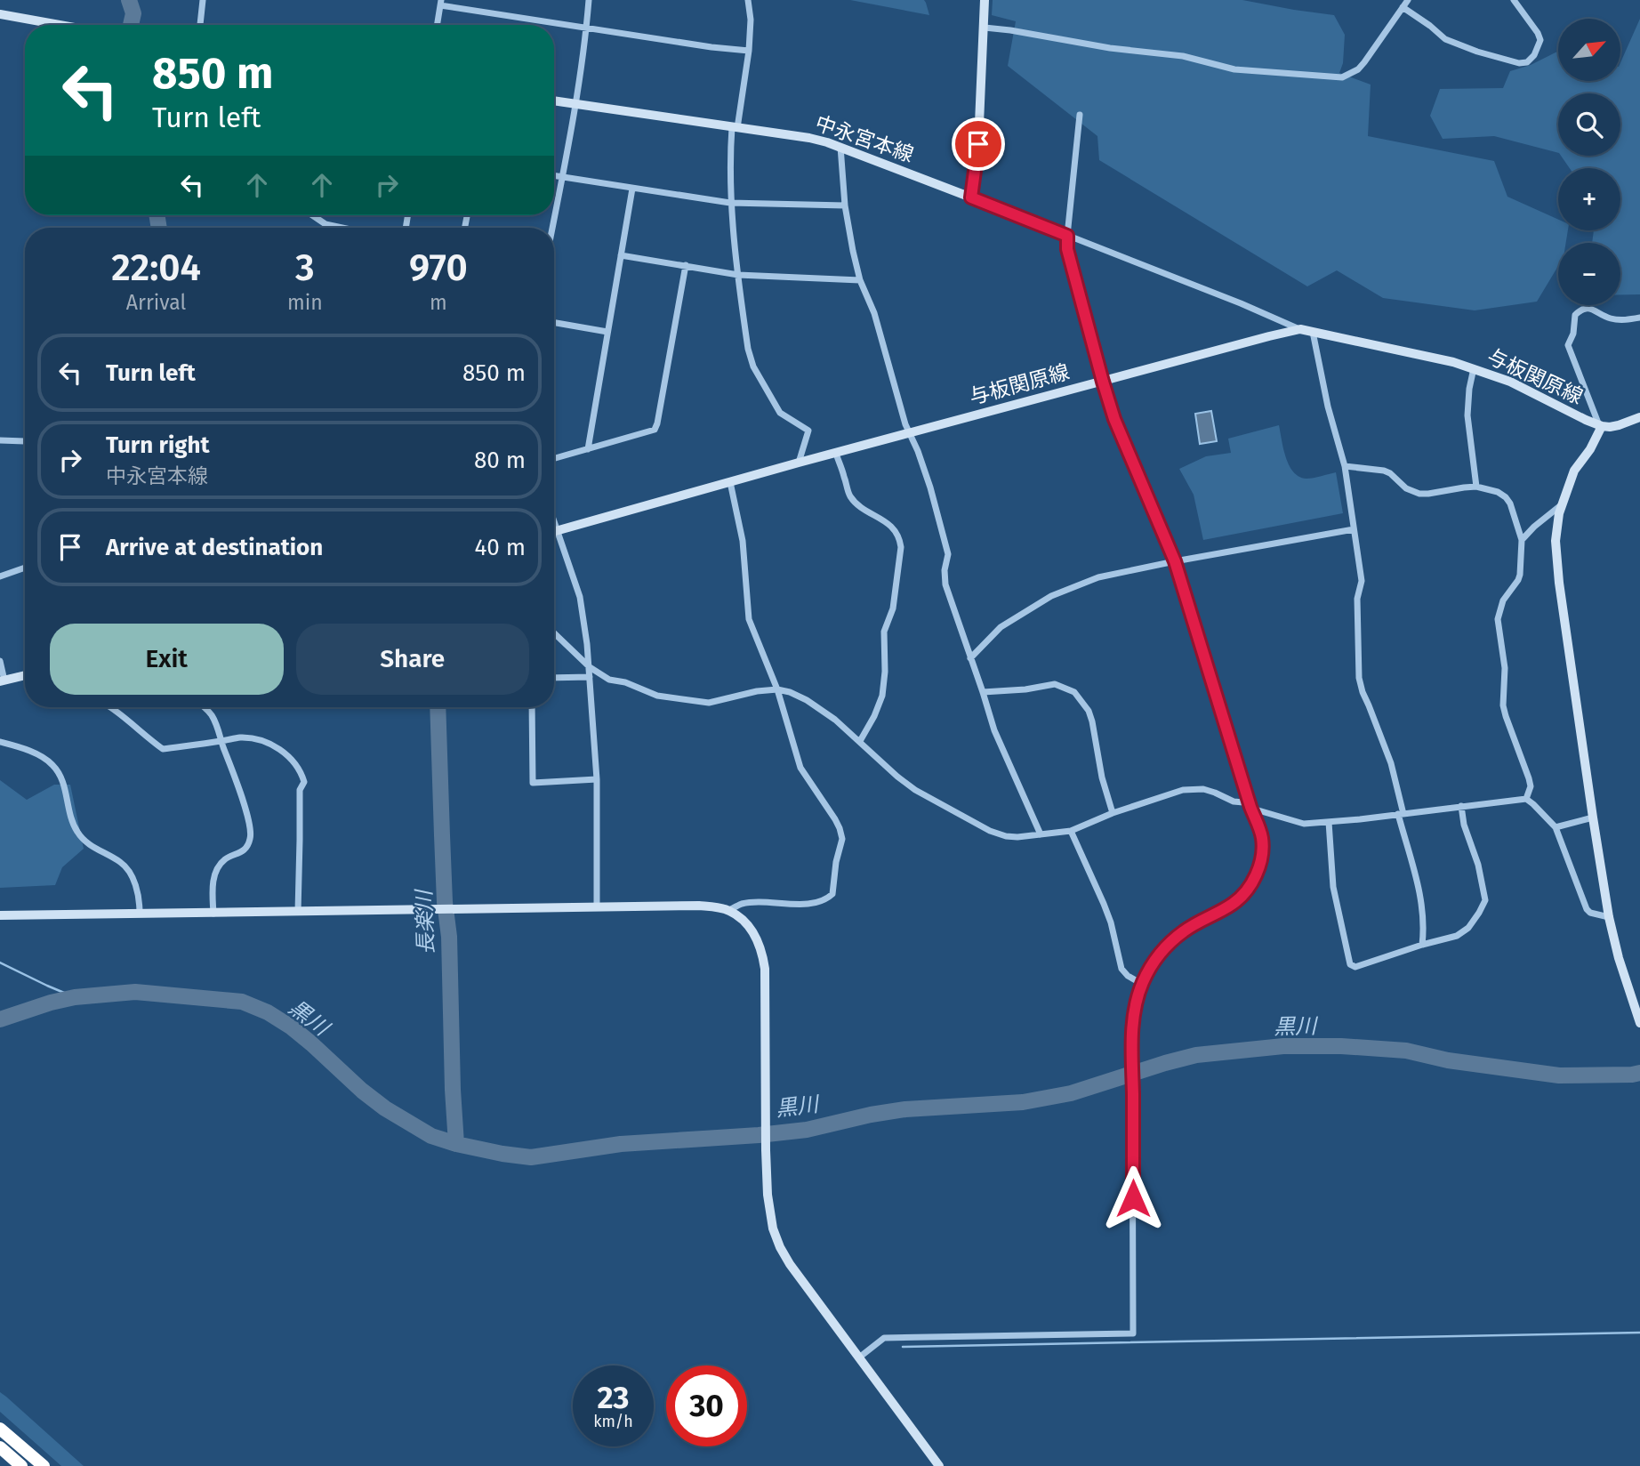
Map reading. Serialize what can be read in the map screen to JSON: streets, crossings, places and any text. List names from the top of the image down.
{
  "streets": {
    "street": ["中永宮本線", "与板関原線"]
  },
  "water": ["長楽川", "黒川"],
  "north": "top right",
  "page": {
    "map_buttons": ["+", "−"],
    "turn": ["850 m", "Turn left"],
    "eta": [
      "22:04",
      "Arrival",
      "3",
      "min",
      "970",
      "m"
    ],
    "list": [
      {
        "name": "Turn left",
        "value": "850 m"
      },
      {
        "name": "Turn right",
        "note": "中永宮本線",
        "value": "80 m"
      },
      {
        "name": "Arrive at destination",
        "value": "40 m"
      }
    ],
    "buttons": ["Exit", "Share"],
    "speed": "23 km/h",
    "limit": "30"
  }
}
